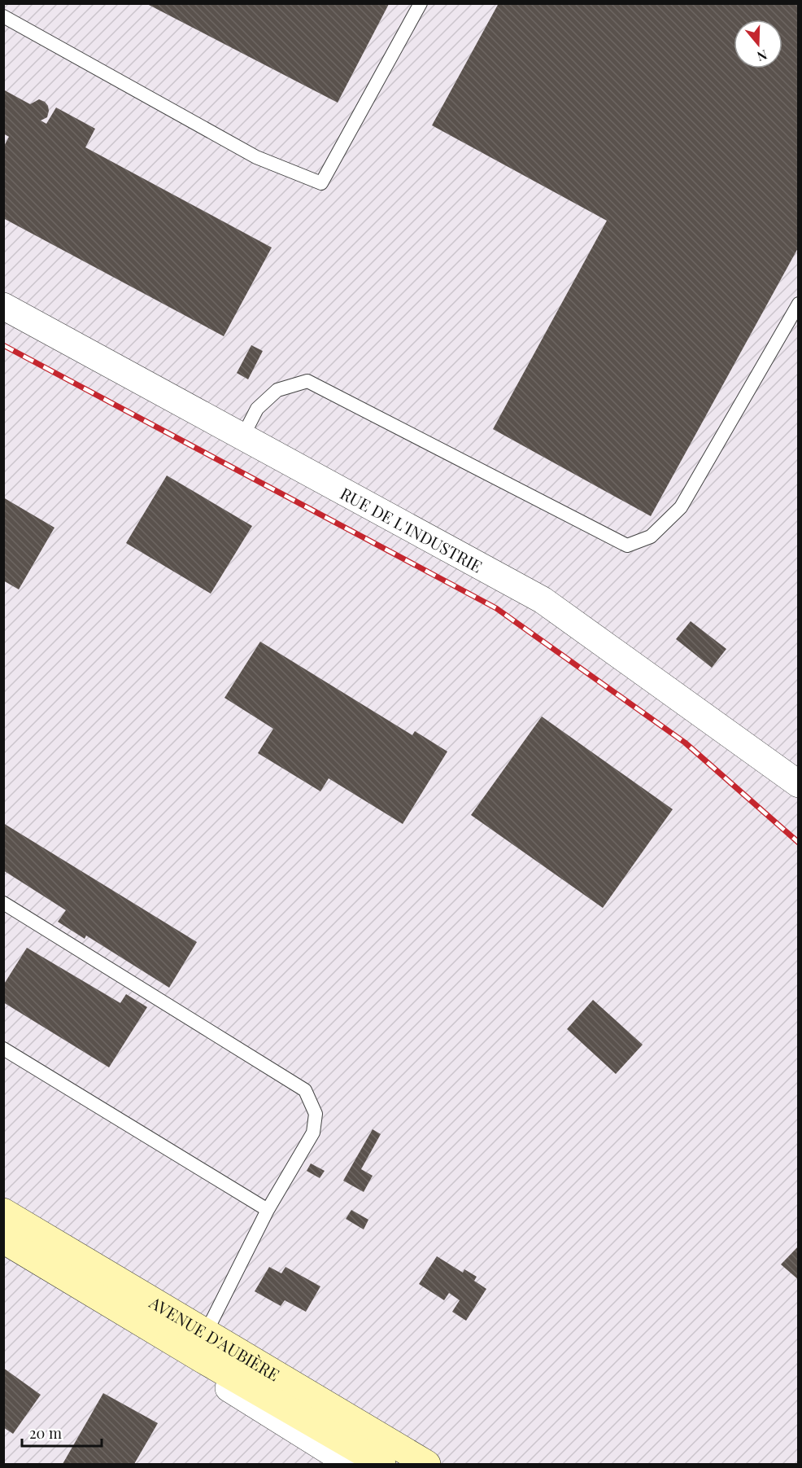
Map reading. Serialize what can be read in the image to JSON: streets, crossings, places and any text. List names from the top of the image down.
{
  "streets": {
    "main road": ["AVENUE D'AUBIÈRE"],
    "street": ["RUE DE L'INDUSTRIE"]
  },
  "scale_bar": "20 m",
  "north": "bottom"
}
